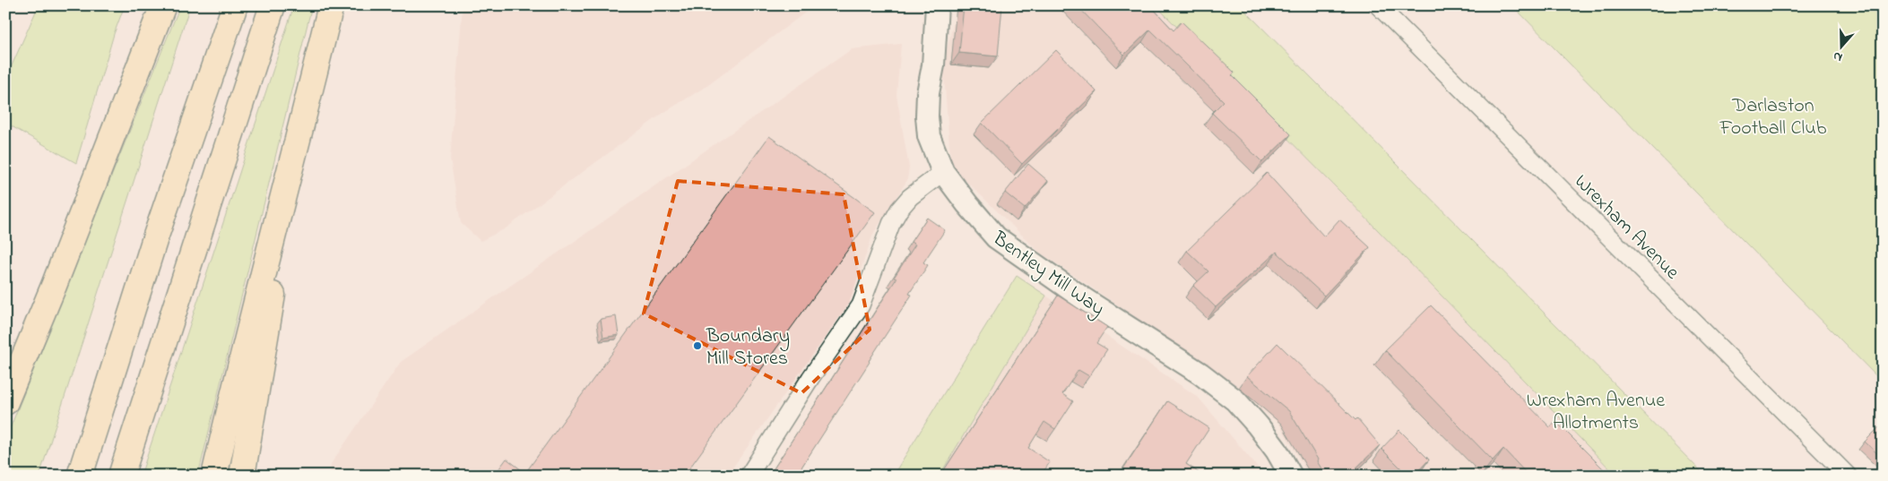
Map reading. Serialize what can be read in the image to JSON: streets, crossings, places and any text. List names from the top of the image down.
{
  "streets": {
    "street": ["Wrexham Avenue", "Bentley Mill Way"]
  },
  "parks": ["Darlaston Football Club", "Wrexham Avenue Allotments"],
  "places": ["Boundary Mill Stores"],
  "north": "bottom"
}
